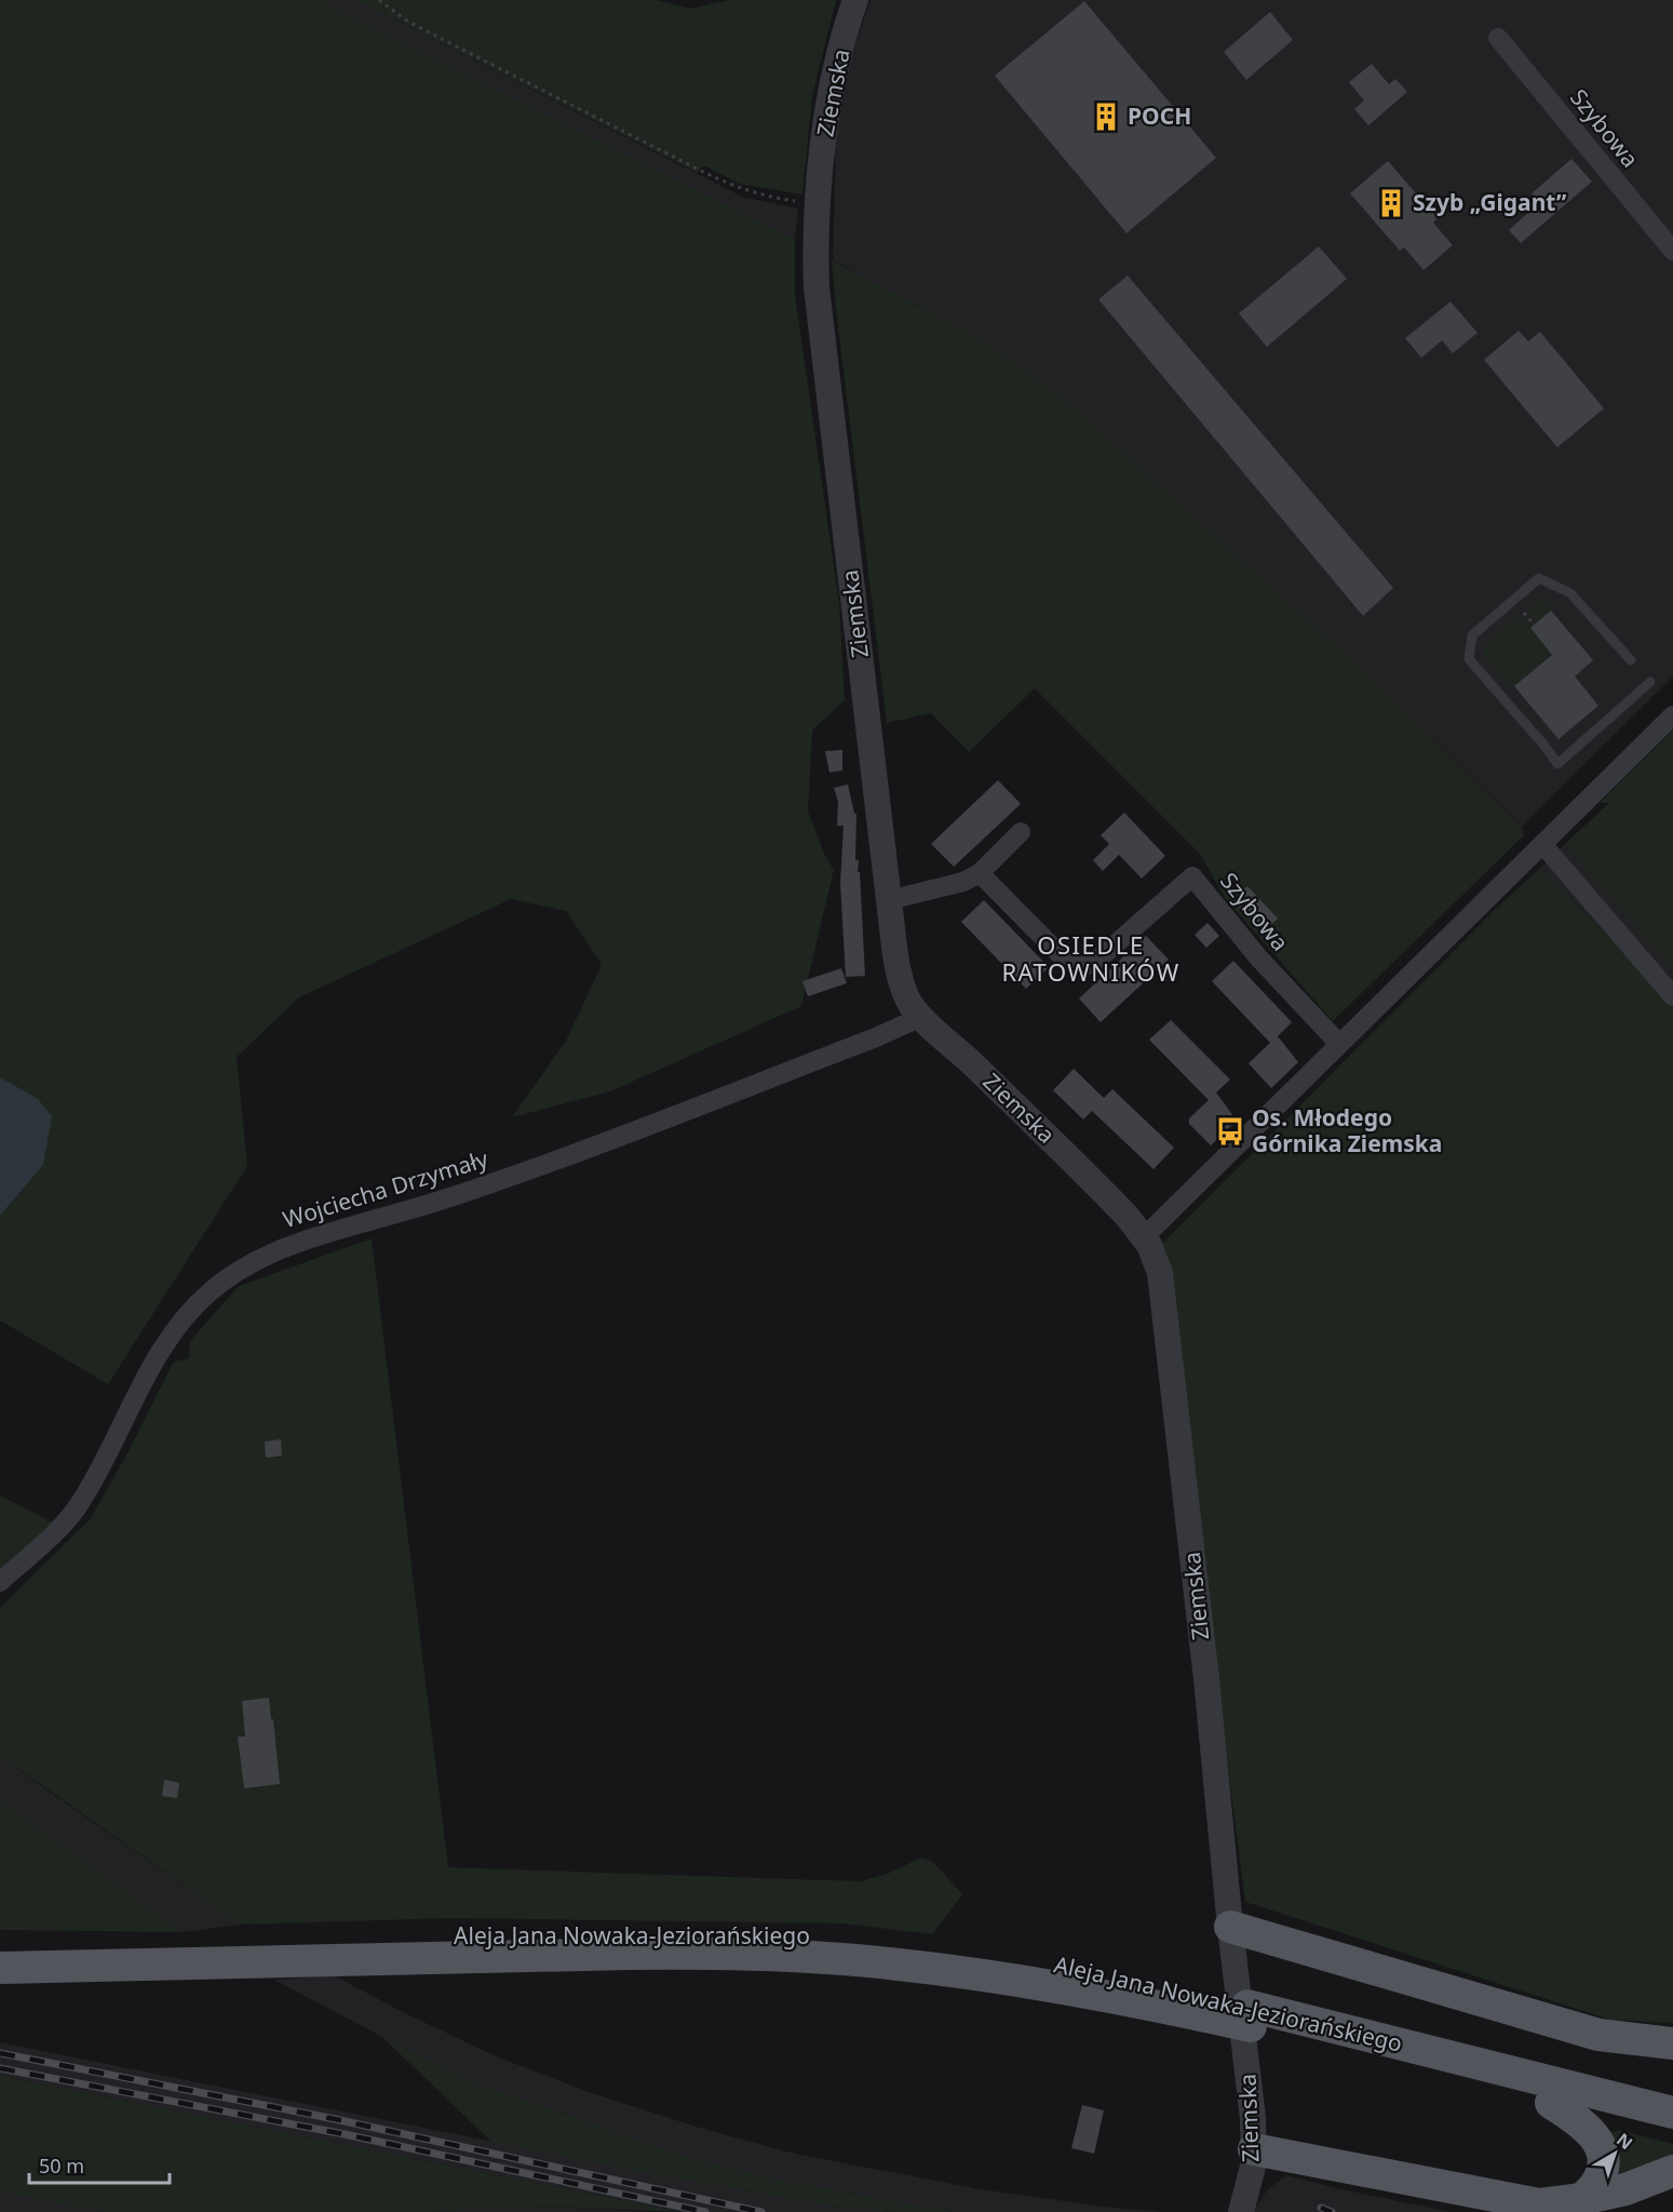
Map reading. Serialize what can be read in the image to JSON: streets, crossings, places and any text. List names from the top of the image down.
{
  "streets": {
    "main road": ["Aleja Jana Nowaka-Jeziorańskiego"],
    "street": ["Ziemska", "Szybowa", "Wojciecha Drzymały"]
  },
  "crossings": [
    ["Ziemska", "Wojciecha Drzymały"]
  ],
  "districts": ["OSIEDLE RATOWNIKÓW"],
  "places": {
    "building": ["POCH", "Szyb „Gigant”"],
    "bus stop": ["Os. Młodego Górnika Ziemska"]
  },
  "scale_bar": "50 m",
  "north": "top right"
}
